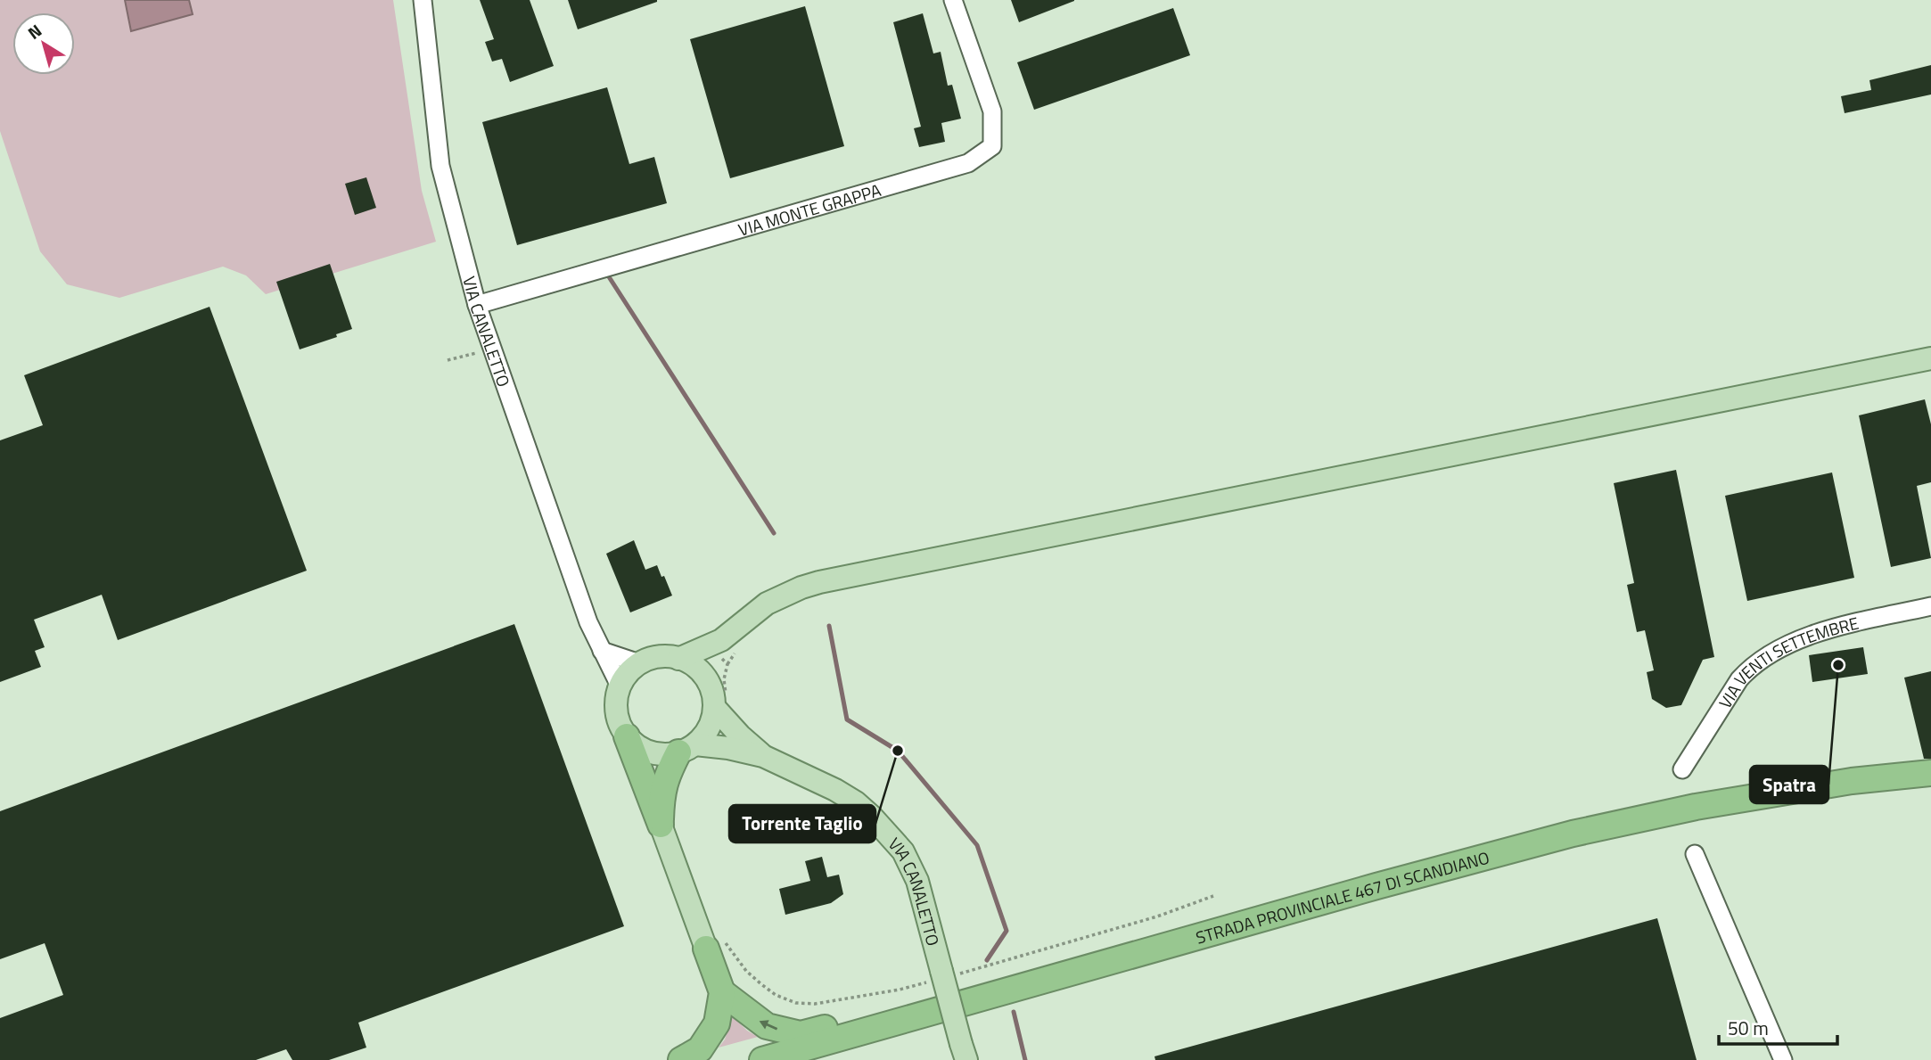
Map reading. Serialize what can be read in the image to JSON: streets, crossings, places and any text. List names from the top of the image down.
{
  "streets": {
    "highway": ["STRADA PROVINCIALE 467 DI SCANDIANO"],
    "main road": ["VIA CANALETTO"],
    "street": ["VIA MONTE GRAPPA", "VIA VENTI SETTEMBRE"]
  },
  "crossings": [
    ["VIA MONTE GRAPPA", "VIA CANALETTO"]
  ],
  "places": ["Spatra", "Torrente Taglio"],
  "scale_bar": "50 m",
  "north": "top left"
}
